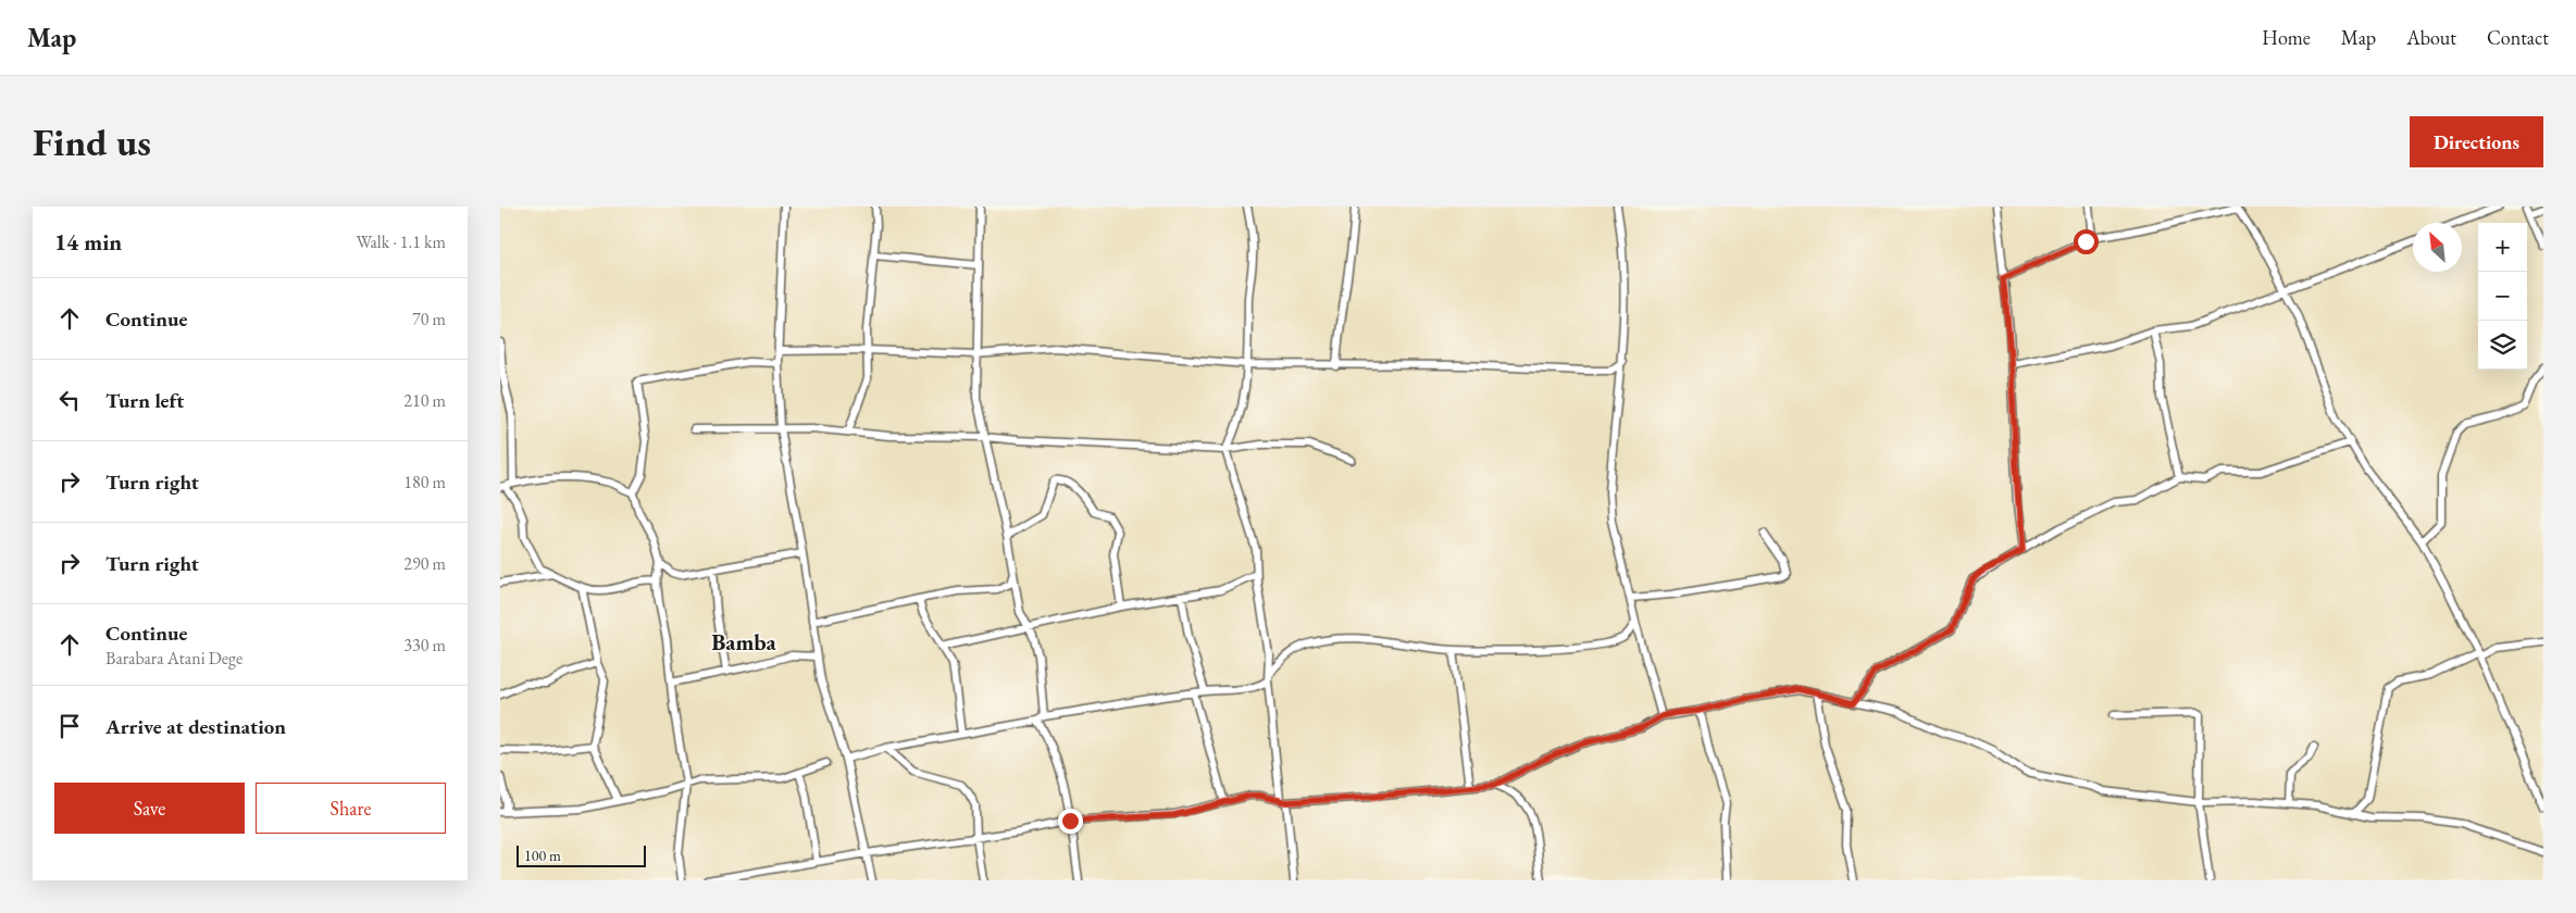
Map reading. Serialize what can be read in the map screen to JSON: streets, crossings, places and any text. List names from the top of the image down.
{
  "districts": ["Bamba"],
  "scale_bar": "100 m",
  "north": "top left",
  "page": {
    "header": "Map",
    "nav": [
      "Home",
      "Map",
      "About",
      "Contact"
    ],
    "buttons": [
      "Directions",
      ["Save", "Share"]
    ],
    "title": "Find us",
    "heading": ["14 min", "Walk · 1.1 km"],
    "map_buttons": ["+", "−"],
    "list": [
      ["Continue", "70 m"],
      ["Turn left", "210 m"],
      ["Turn right", "180 m"],
      ["Turn right", "290 m"],
      ["Continue", "Barabara Atani Dege", "330 m"],
      "Arrive at destination"
    ],
    "scale": "100 m"
  }
}
